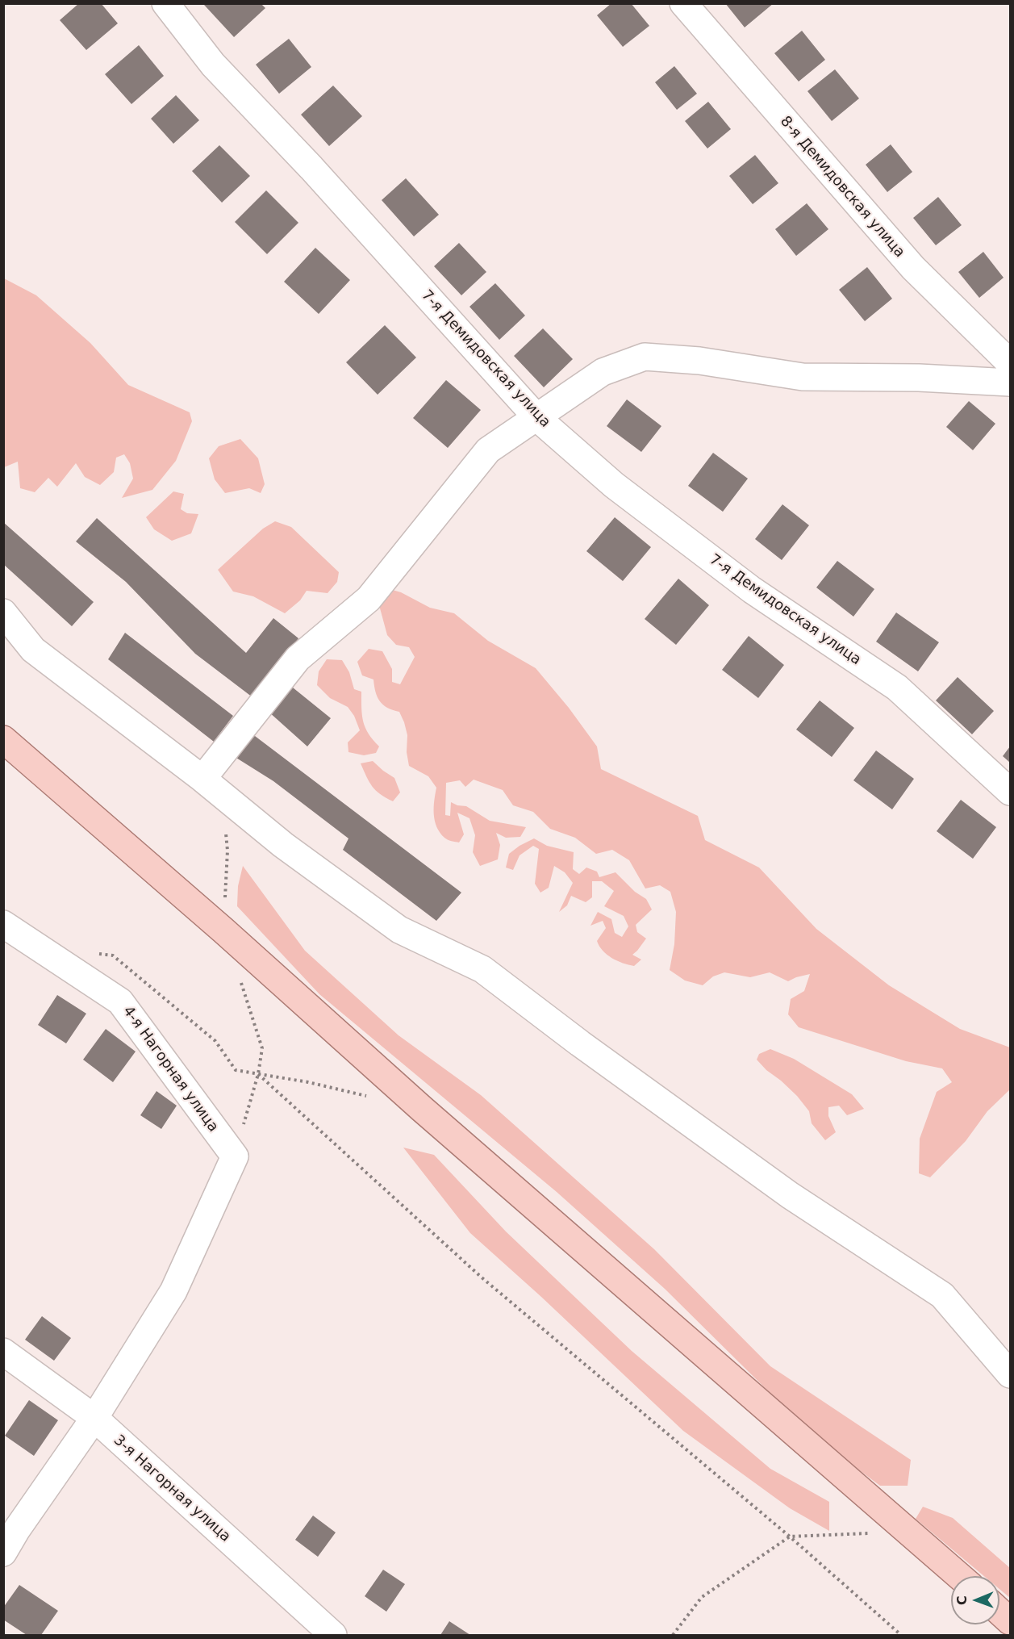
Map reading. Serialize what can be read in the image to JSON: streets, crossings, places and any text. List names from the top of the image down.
{
  "streets": {
    "street": [
      "8-я Демидовская улица",
      "7-я Демидовская улица",
      "4-я Нагорная улица",
      "3-я Нагорная улица"
    ]
  },
  "crossings": [
    ["4-я Нагорная улица", "3-я Нагорная улица"]
  ],
  "north": "left"
}
